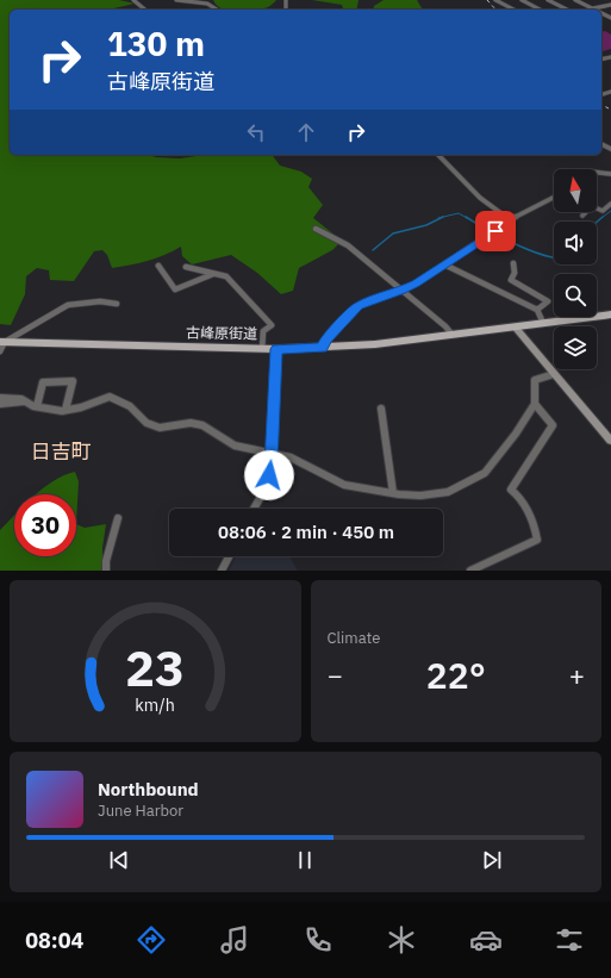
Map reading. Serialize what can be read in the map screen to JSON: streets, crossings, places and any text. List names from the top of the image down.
{
  "streets": {
    "main road": ["古峰原街道"]
  },
  "districts": ["日吉町"],
  "north": "top",
  "page": {
    "turn": ["130 m", "古峰原街道"],
    "limit": "30",
    "trip": "08:06 · 2 min · 450 m",
    "tile": "Climate",
    "heat": ["−", "22°", "+"],
    "song": ["Northbound", "June Harbor"],
    "tabs": "08:04",
    "gauge": ["23", "km/h"]
  }
}
